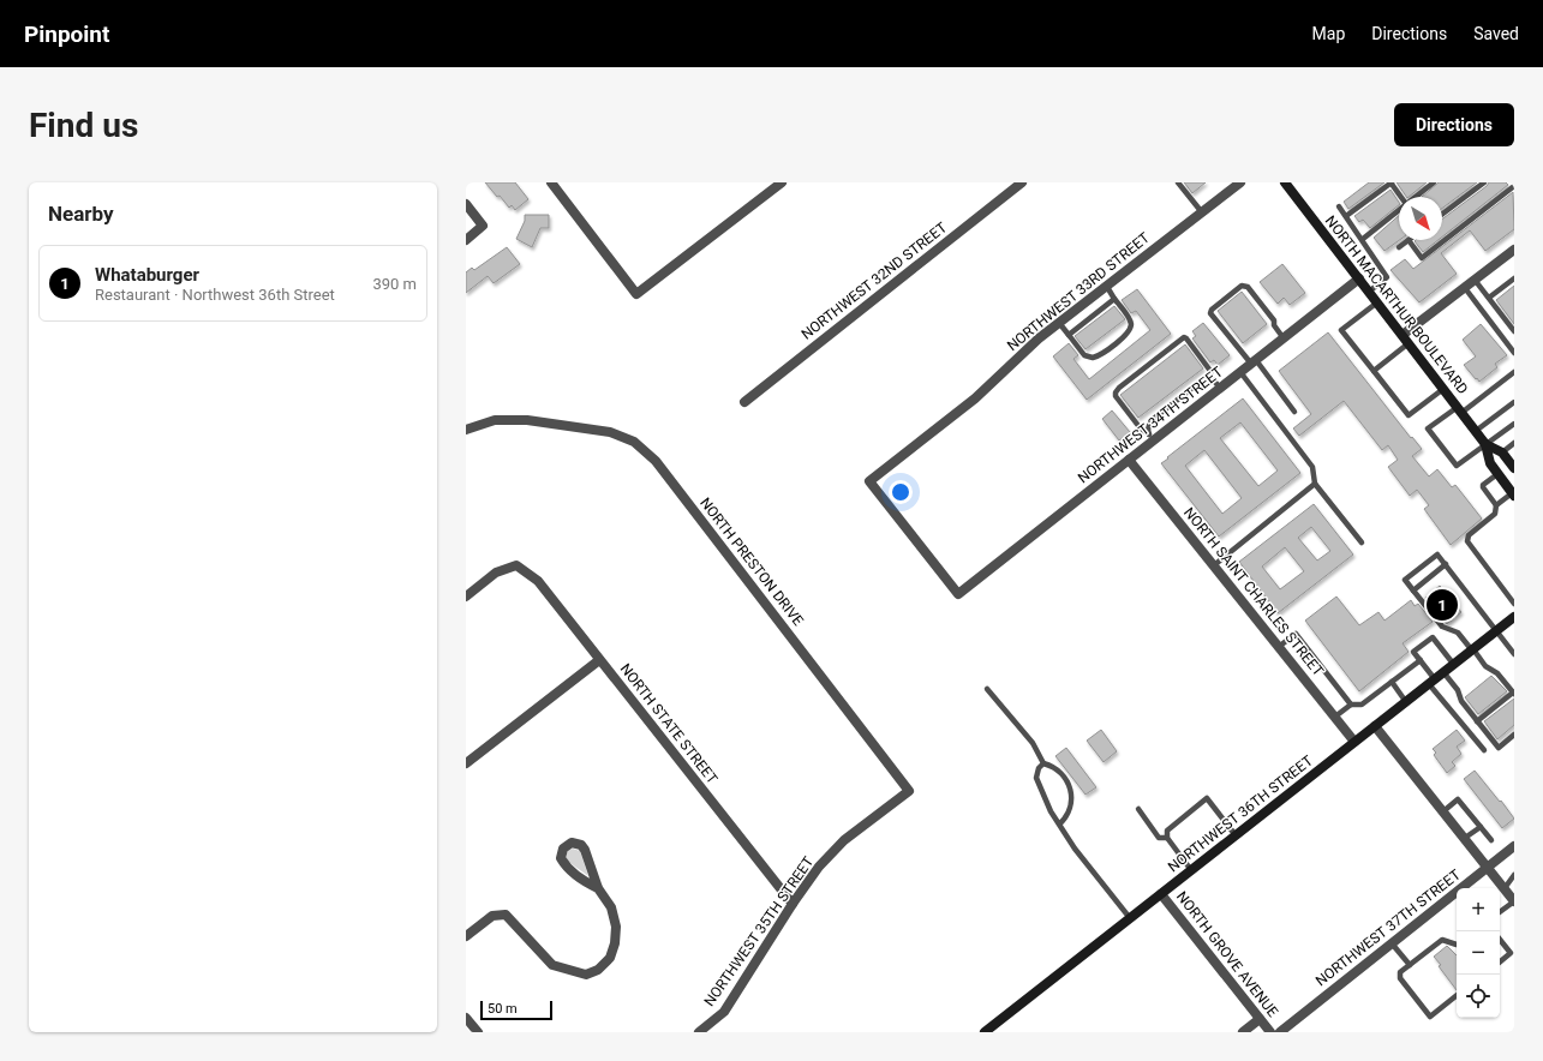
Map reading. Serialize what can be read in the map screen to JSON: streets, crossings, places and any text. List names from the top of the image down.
{
  "streets": {
    "main road": ["NORTH MACARTHUR BOULEVARD", "NORTHWEST 36TH STREET"],
    "street": [
      "NORTHWEST 32ND STREET",
      "NORTHWEST 33RD STREET",
      "NORTHWEST 34TH STREET",
      "NORTH PRESTON DRIVE",
      "NORTH SAINT CHARLES STREET",
      "NORTH STATE STREET",
      "NORTHWEST 37TH STREET",
      "NORTHWEST 35TH STREET",
      "NORTH GROVE AVENUE"
    ]
  },
  "crossings": [
    ["NORTHWEST 33RD STREET", "NORTHWEST 34TH STREET"],
    ["NORTH MACARTHUR BOULEVARD", "NORTHWEST 34TH STREET"],
    ["NORTHWEST 34TH STREET", "NORTH SAINT CHARLES STREET"],
    ["NORTH PRESTON DRIVE", "NORTHWEST 35TH STREET"],
    ["NORTH SAINT CHARLES STREET", "NORTHWEST 36TH STREET"],
    ["NORTH STATE STREET", "NORTHWEST 35TH STREET"],
    ["NORTHWEST 36TH STREET", "NORTH GROVE AVENUE"]
  ],
  "scale_bar": "50 m",
  "north": "bottom right",
  "page": {
    "header": "Pinpoint",
    "nav": ["Map", "Directions", "Saved"],
    "buttons": "Directions",
    "title": "Find us",
    "heading": "Nearby",
    "list": [
      {
        "mark": "1",
        "name": "Whataburger",
        "note": "Restaurant · Northwest 36th Street",
        "value": "390 m"
      }
    ],
    "pins": "1",
    "map_buttons": ["+", "−"],
    "scale": "50 m"
  }
}
